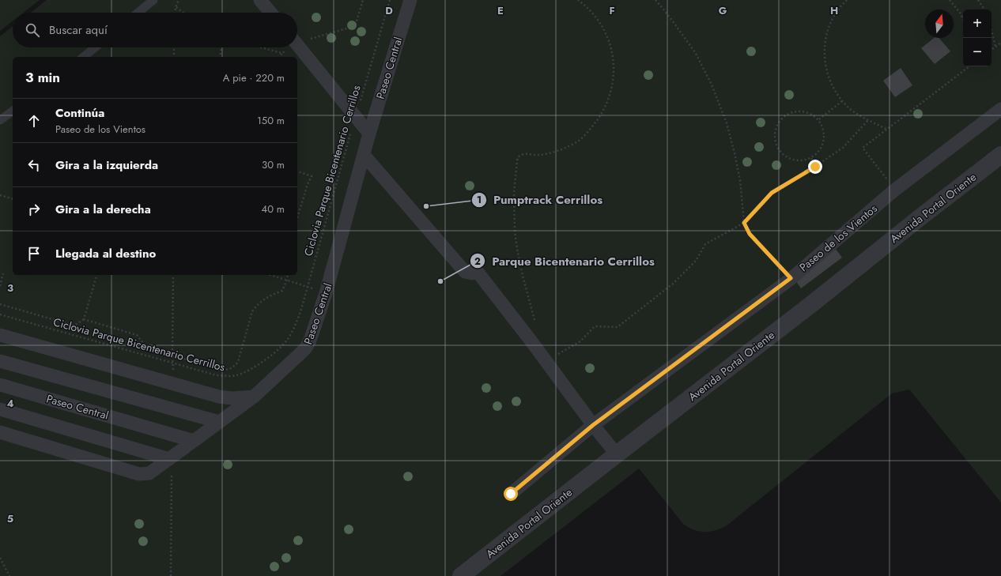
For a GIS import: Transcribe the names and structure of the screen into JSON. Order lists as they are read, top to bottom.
{
  "streets": {
    "street": ["Paseo Central", "Avenida Portal Oriente", "Paseo de los Vientos"],
    "path": ["Ciclovia Parque Bicentenario Cerrillos"]
  },
  "places": ["Pumptrack Cerrillos", "Parque Bicentenario Cerrillos"],
  "north": "top",
  "page": {
    "map_buttons": ["+", "−"],
    "search": "Buscar aquí",
    "heading": ["3 min", "A pie · 220 m"],
    "list": [
      ["Continúa", "Paseo de los Vientos", "150 m"],
      ["Gira a la izquierda", "30 m"],
      ["Gira a la derecha", "40 m"],
      "Llegada al destino"
    ]
  },
  "grid": {
    "columns": [
      "D",
      "E",
      "F",
      "G",
      "H"
    ],
    "rows": ["3", "4", "5"]
  }
}
